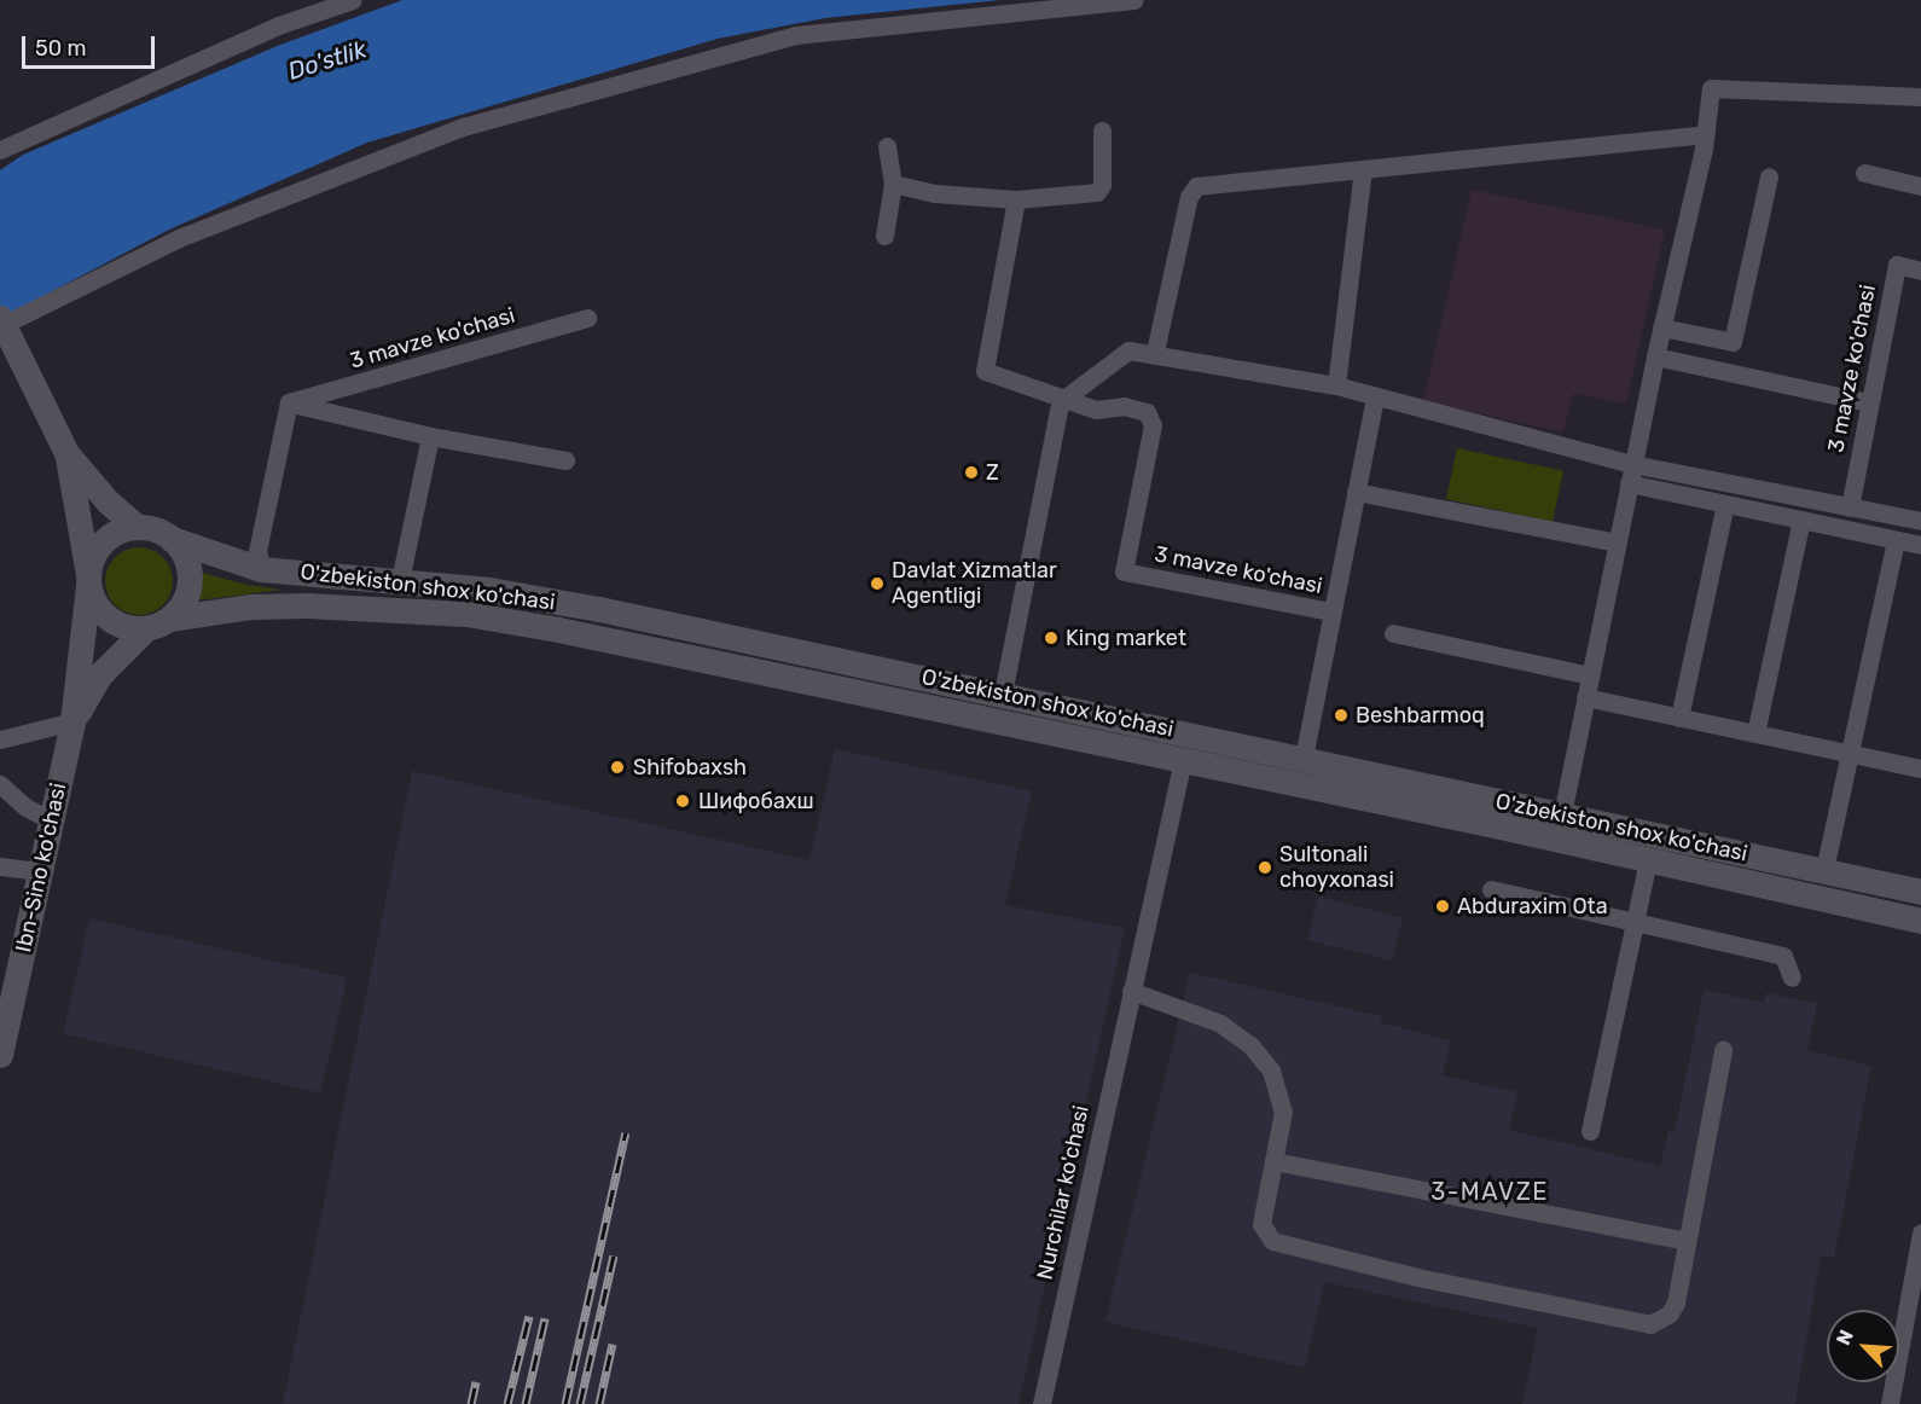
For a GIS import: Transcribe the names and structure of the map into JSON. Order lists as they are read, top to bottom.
{
  "streets": {
    "main road": ["O'zbekiston shox ko'chasi", "Ibn-Sino ko'chasi"],
    "street": ["3 mavze ko'chasi", "Nurchilar ko'chasi"]
  },
  "crossings": [
    ["3 mavze ko'chasi", "O'zbekiston shox ko'chasi"],
    ["O'zbekiston shox ko'chasi", "Nurchilar ko'chasi"]
  ],
  "districts": ["3-MAVZE"],
  "water": ["Do'stlik"],
  "places": [
    "Z",
    "Davlat Xizmatlar Agentligi",
    "King market",
    "Beshbarmoq",
    "Shifobaxsh",
    "Шифобахш",
    "Sultonali choyxonasi",
    "Abduraxim Ota"
  ],
  "scale_bar": "50 m",
  "north": "top left"
}
